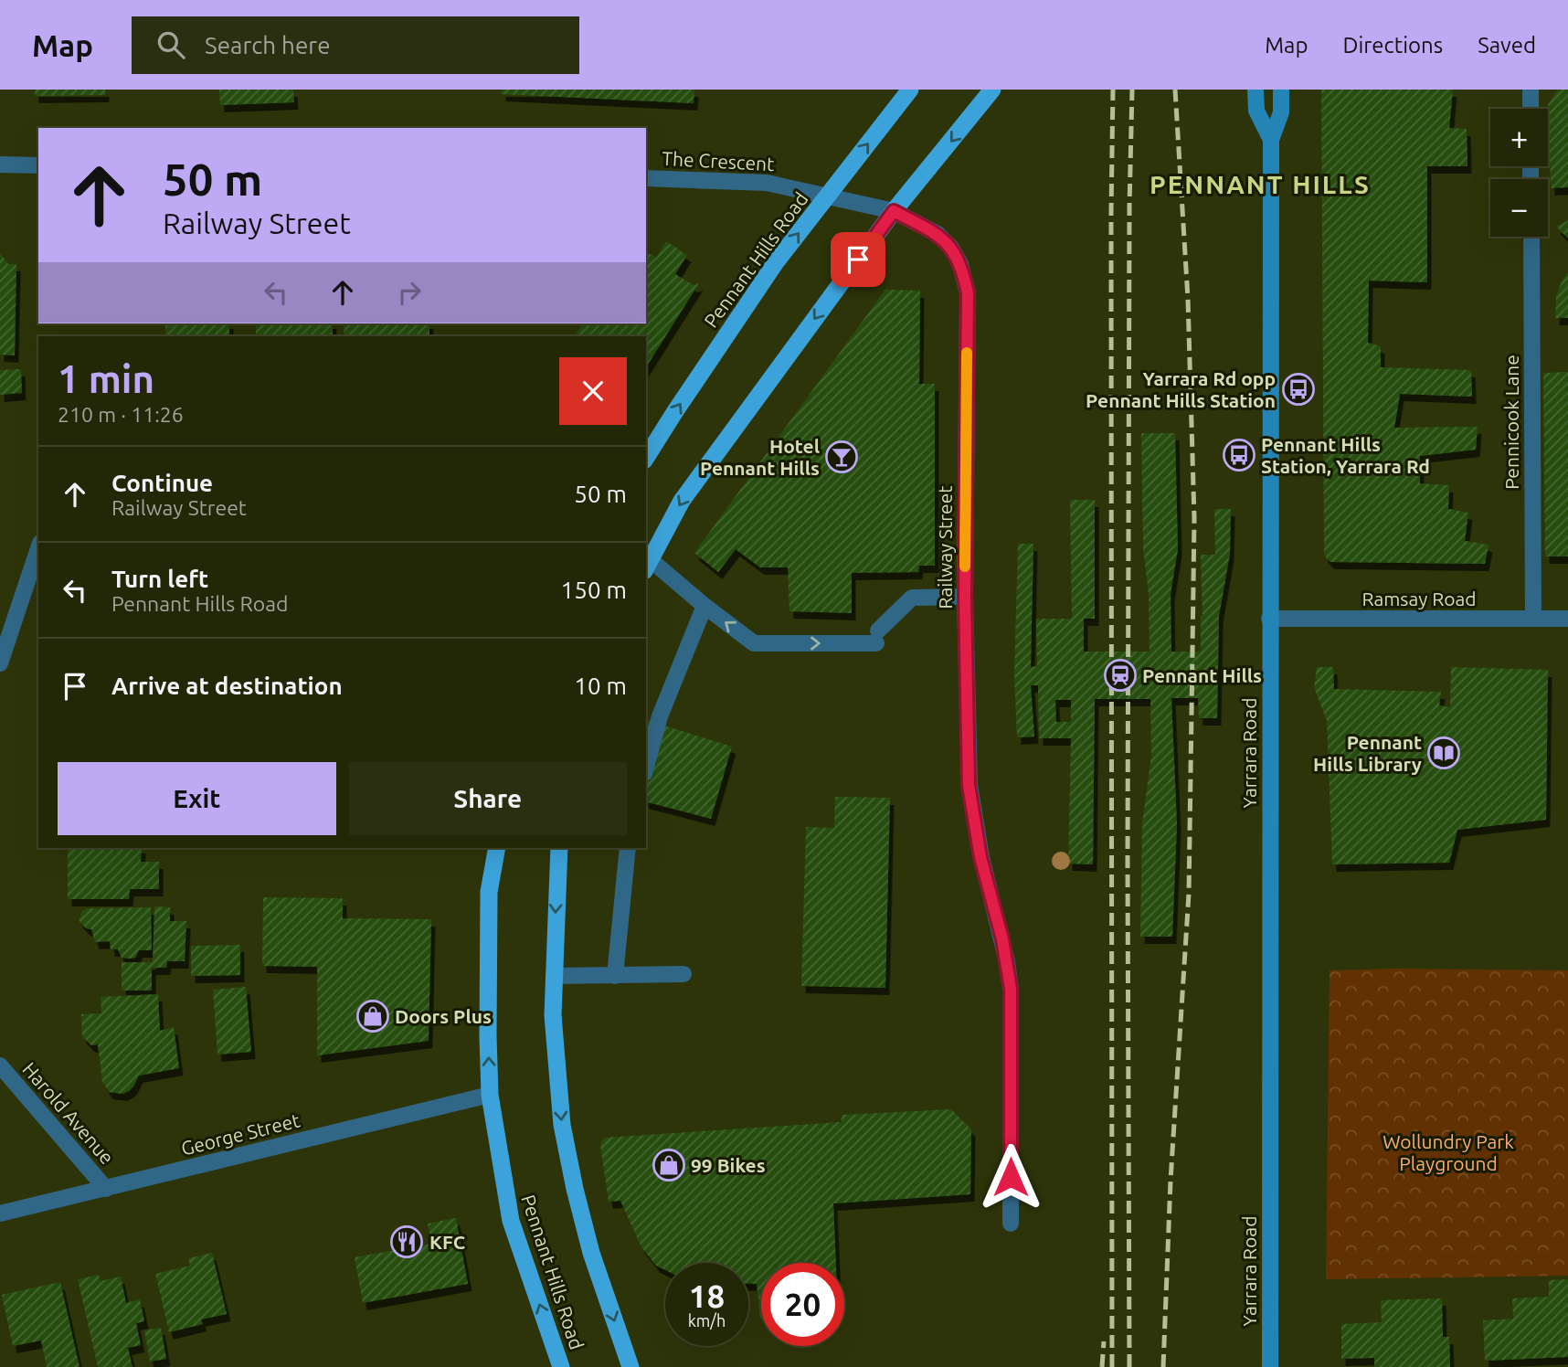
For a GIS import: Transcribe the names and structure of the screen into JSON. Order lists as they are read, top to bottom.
{
  "streets": {
    "highway": ["Pennant Hills Road"],
    "main road": ["Yarrara Road"],
    "street": [
      "The Crescent",
      "Pennicook Lane",
      "Railway Street",
      "Ramsay Road",
      "Harold Avenue",
      "George Street"
    ]
  },
  "crossings": [
    ["The Crescent", "Pennant Hills Road"],
    ["The Crescent", "Railway Street"],
    ["Pennant Hills Road", "George Street"],
    ["Pennicook Lane", "Ramsay Road"],
    ["Ramsay Road", "Yarrara Road"],
    ["Harold Avenue", "George Street"]
  ],
  "districts": ["PENNANT HILLS"],
  "parks": ["Wollundry Park Playground"],
  "places": {
    "bus stop": ["Yarrara Rd opp Pennant Hills Station", "Pennant Hills Station, Yarrara Rd"],
    "bar": ["Hotel Pennant Hills"],
    "station": ["Pennant Hills"],
    "library": ["Pennant Hills Library"],
    "shop": ["Doors Plus", "99 Bikes"],
    "restaurant": ["KFC"]
  },
  "page": {
    "header": "Map",
    "search": "Search here",
    "nav": ["Map", "Directions", "Saved"],
    "map_buttons": ["+", "−"],
    "turn": ["50 m", "Railway Street"],
    "heading": ["1 min", "210 m · 11:26"],
    "list": [
      {
        "name": "Continue",
        "note": "Railway Street",
        "value": "50 m"
      },
      {
        "name": "Turn left",
        "note": "Pennant Hills Road",
        "value": "150 m"
      },
      {
        "name": "Arrive at destination",
        "value": "10 m"
      }
    ],
    "buttons": ["Exit", "Share"],
    "speed": "18 km/h",
    "limit": "20"
  }
}
